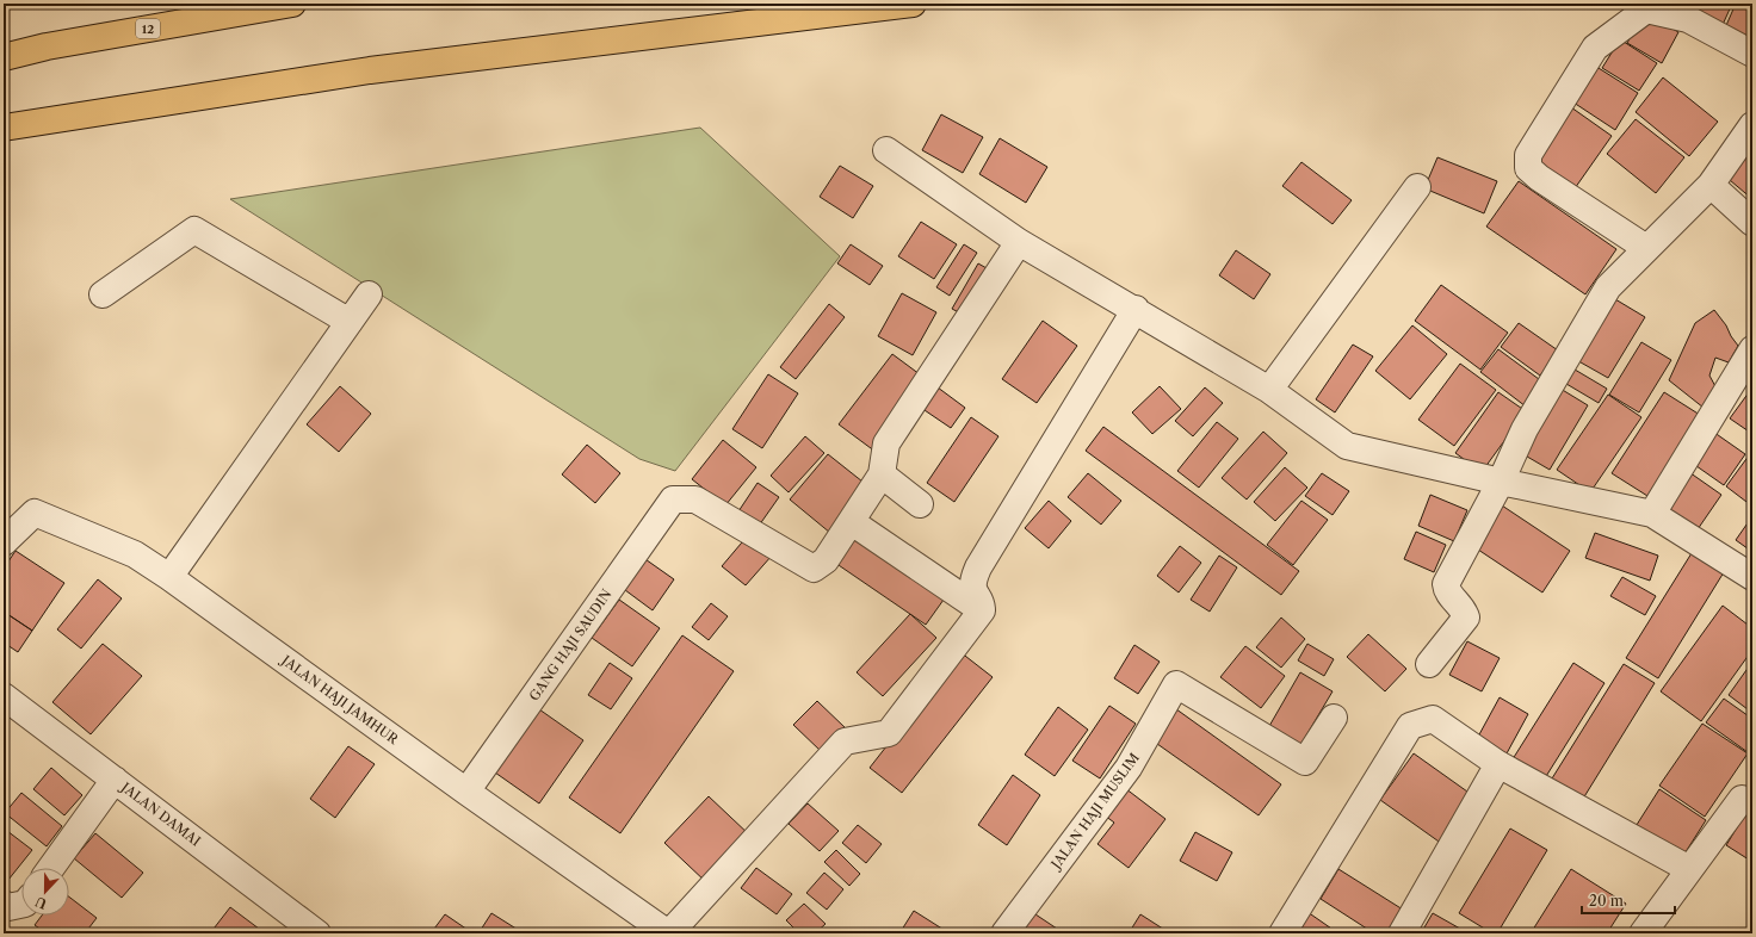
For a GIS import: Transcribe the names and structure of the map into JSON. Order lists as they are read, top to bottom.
{
  "streets": {
    "highway": ["12"],
    "street": [
      "GANG HAJI SAUDIN",
      "JALAN HAJI JAMHUR",
      "JALAN HAJI MUSLIM",
      "JALAN DAMAI"
    ]
  },
  "crossings": [
    ["GANG HAJI SAUDIN", "JALAN HAJI JAMHUR"]
  ],
  "scale_bar": "20 m",
  "north": "bottom"
}
